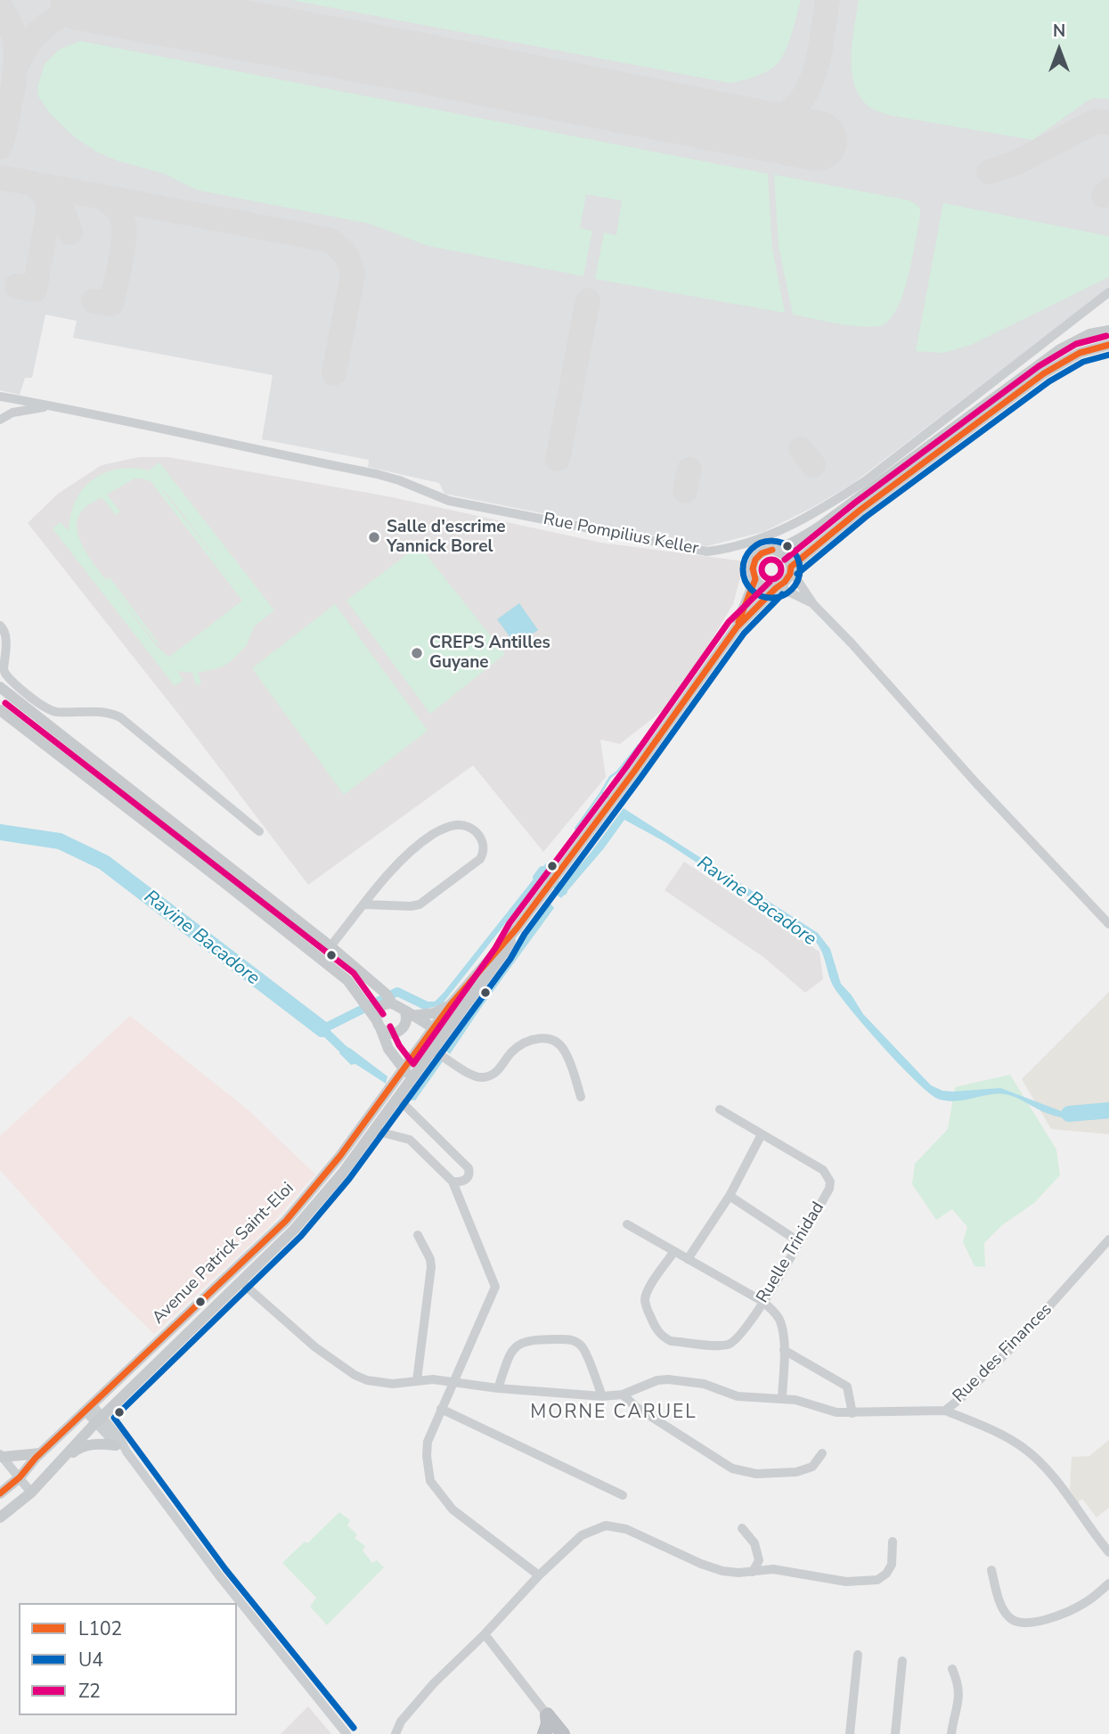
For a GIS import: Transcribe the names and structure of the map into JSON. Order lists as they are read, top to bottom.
{
  "streets": {
    "main road": ["Avenue Patrick Saint-Eloi"],
    "street": ["Rue Pompilius Keller", "Ruelle Trinidad", "Rue des Finances"]
  },
  "crossings": [
    ["Avenue Patrick Saint-Eloi", "Rue des Finances"]
  ],
  "districts": ["MORNE CARUEL"],
  "water": ["Ravine Bacadore"],
  "places": ["Salle d'escrime Yannick Borel", "CREPS Antilles Guyane"],
  "lines": ["transit line Z2", "transit line L102", "transit line U4"],
  "legend": ["L102", "U4", "Z2"],
  "north": "top"
}
